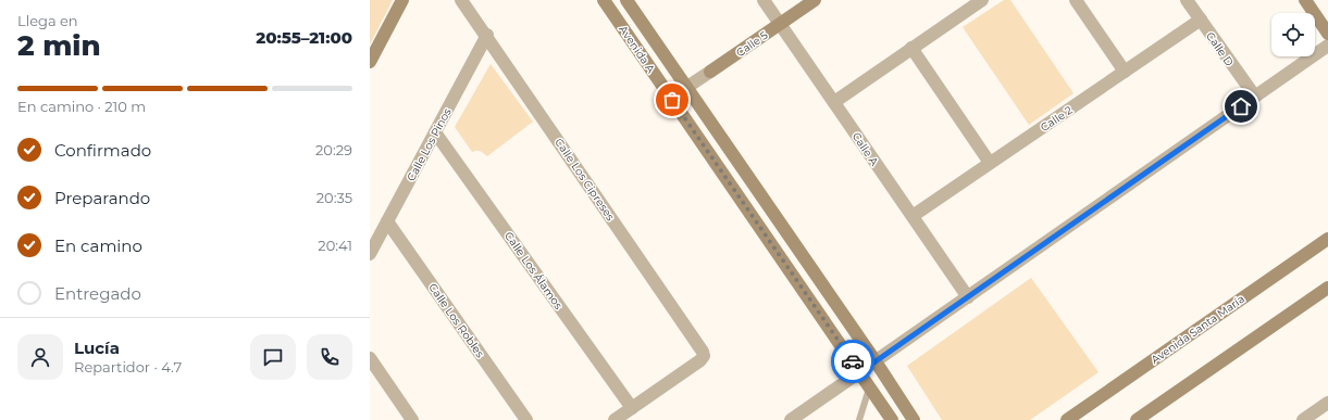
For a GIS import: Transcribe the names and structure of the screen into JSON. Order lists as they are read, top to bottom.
{
  "streets": {
    "street": [
      "Calle 5",
      "Avenida A",
      "Calle D",
      "Calle 2",
      "Calle Los Pinos",
      "Calle A",
      "Calle Los Cipreses",
      "Calle Los Álamos",
      "Calle Los Robles",
      "Avenida Santa María"
    ]
  },
  "crossings": [
    ["Calle 5", "Avenida A"],
    ["Calle 5", "Calle A"],
    ["Calle D", "Calle 2"],
    ["Calle 2", "Calle A"],
    ["Calle Los Pinos", "Calle Los Cipreses"],
    ["Calle Los Pinos", "Calle Los Álamos"],
    ["Calle Los Pinos", "Calle Los Robles"],
    ["Calle Los Cipreses", "Calle Los Álamos"]
  ],
  "page": {
    "heading": ["2 min", "Llega en", "20:55–21:00"],
    "panel": ["Lucía", "Repartidor · 4.7"],
    "bar": "En camino · 210 m",
    "list": [
      ["Confirmado", "20:29"],
      ["Preparando", "20:35"],
      ["En camino", "20:41"],
      "Entregado"
    ]
  }
}
